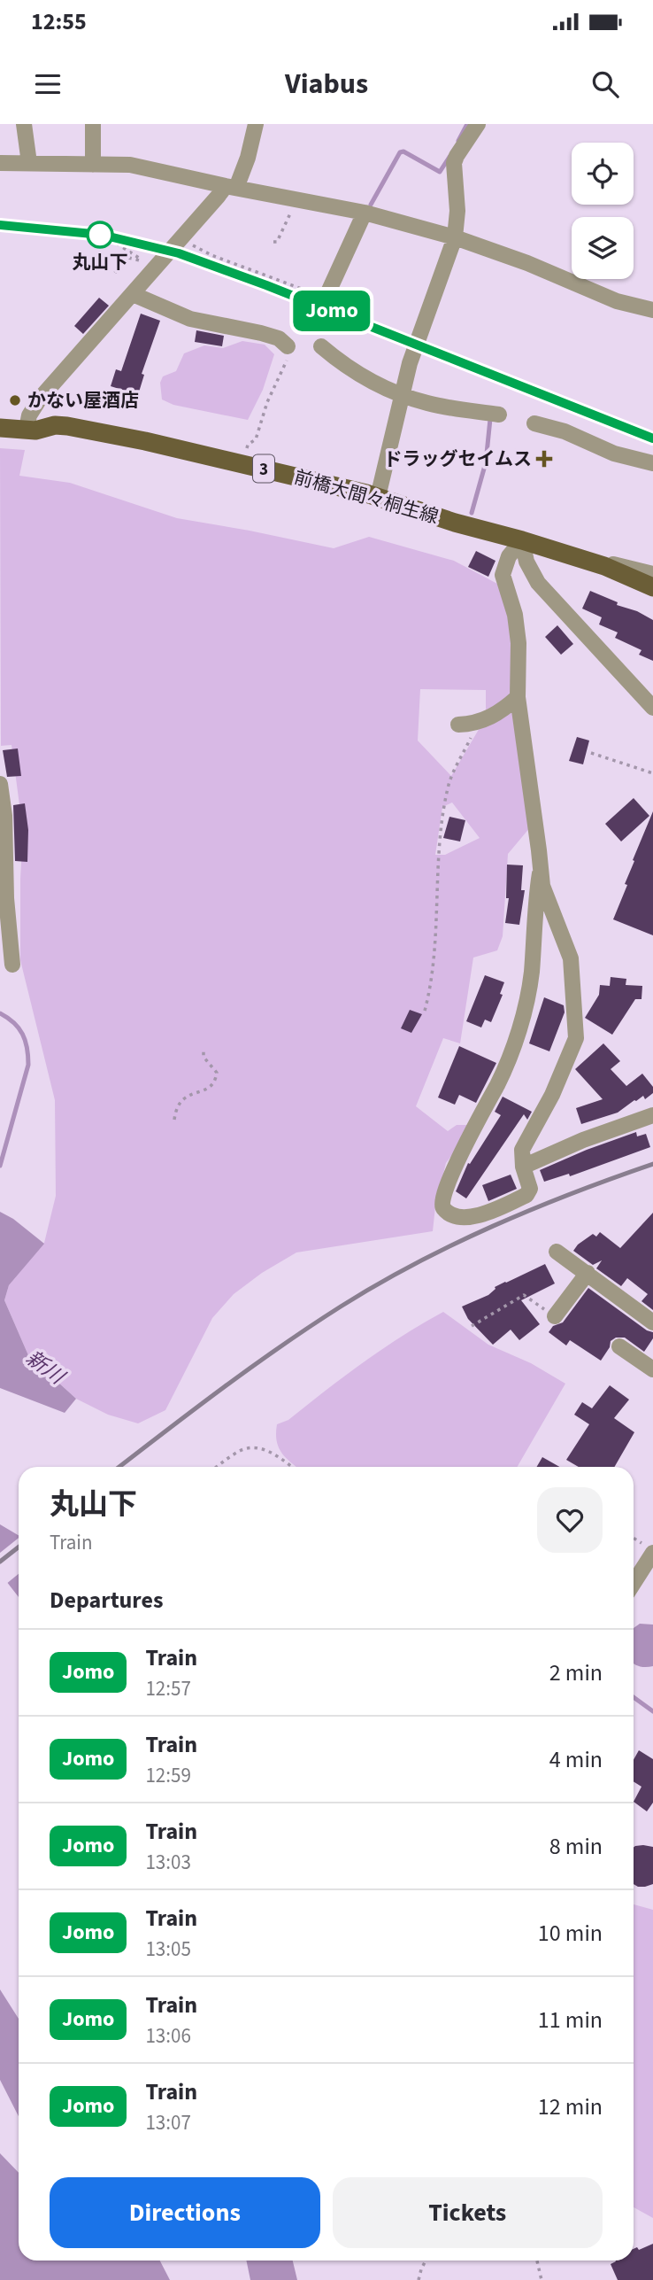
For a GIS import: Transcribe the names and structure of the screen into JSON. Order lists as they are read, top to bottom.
{
  "streets": {
    "main road": ["3", "前橋大間々桐生線"]
  },
  "water": ["新川"],
  "places": {
    "other": ["丸山下", "かない屋酒店"],
    "health": ["ドラッグセイムス"]
  },
  "page": {
    "status": "12:55",
    "header": "Viabus",
    "on_map": "Jomo",
    "heading": [
      ["丸山下", "Train"],
      "Departures"
    ],
    "list": [
      {
        "mark": "Jomo",
        "name": "Train",
        "note": "12:57",
        "value": "2 min"
      },
      {
        "mark": "Jomo",
        "name": "Train",
        "note": "12:59",
        "value": "4 min"
      },
      {
        "mark": "Jomo",
        "name": "Train",
        "note": "13:03",
        "value": "8 min"
      },
      {
        "mark": "Jomo",
        "name": "Train",
        "note": "13:05",
        "value": "10 min"
      },
      {
        "mark": "Jomo",
        "name": "Train",
        "note": "13:06",
        "value": "11 min"
      },
      {
        "mark": "Jomo",
        "name": "Train",
        "note": "13:07",
        "value": "12 min"
      }
    ],
    "buttons": ["Directions", "Tickets"]
  }
}
